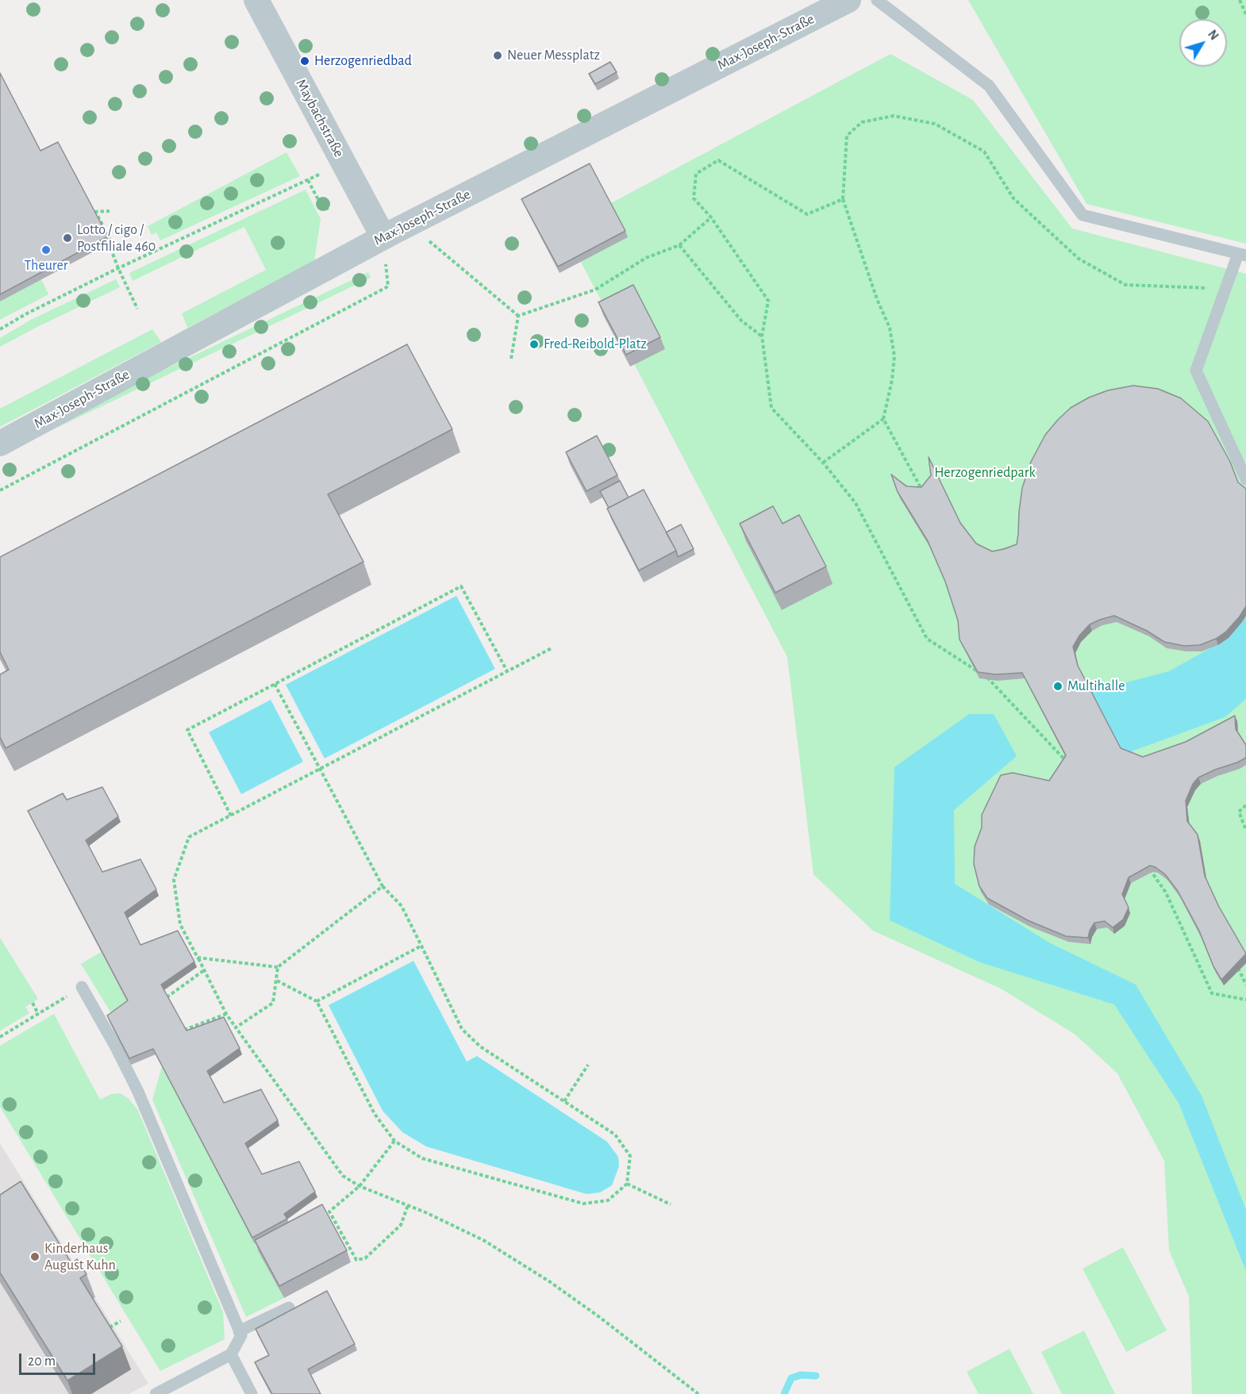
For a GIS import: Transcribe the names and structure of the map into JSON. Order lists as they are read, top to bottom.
{
  "streets": {
    "street": ["Max-Joseph-Straße", "Maybachstraße"]
  },
  "crossings": [
    ["Max-Joseph-Straße", "Maybachstraße"]
  ],
  "parks": ["Herzogenriedpark"],
  "places": [
    "Neuer Messplatz",
    "Herzogenriedbad",
    "Lotto / cigo / Postfiliale 460",
    "Theurer",
    "Fred-Reibold-Platz",
    "Multihalle",
    "Kinderhaus August Kuhn"
  ],
  "scale_bar": "20 m",
  "north": "top right"
}
